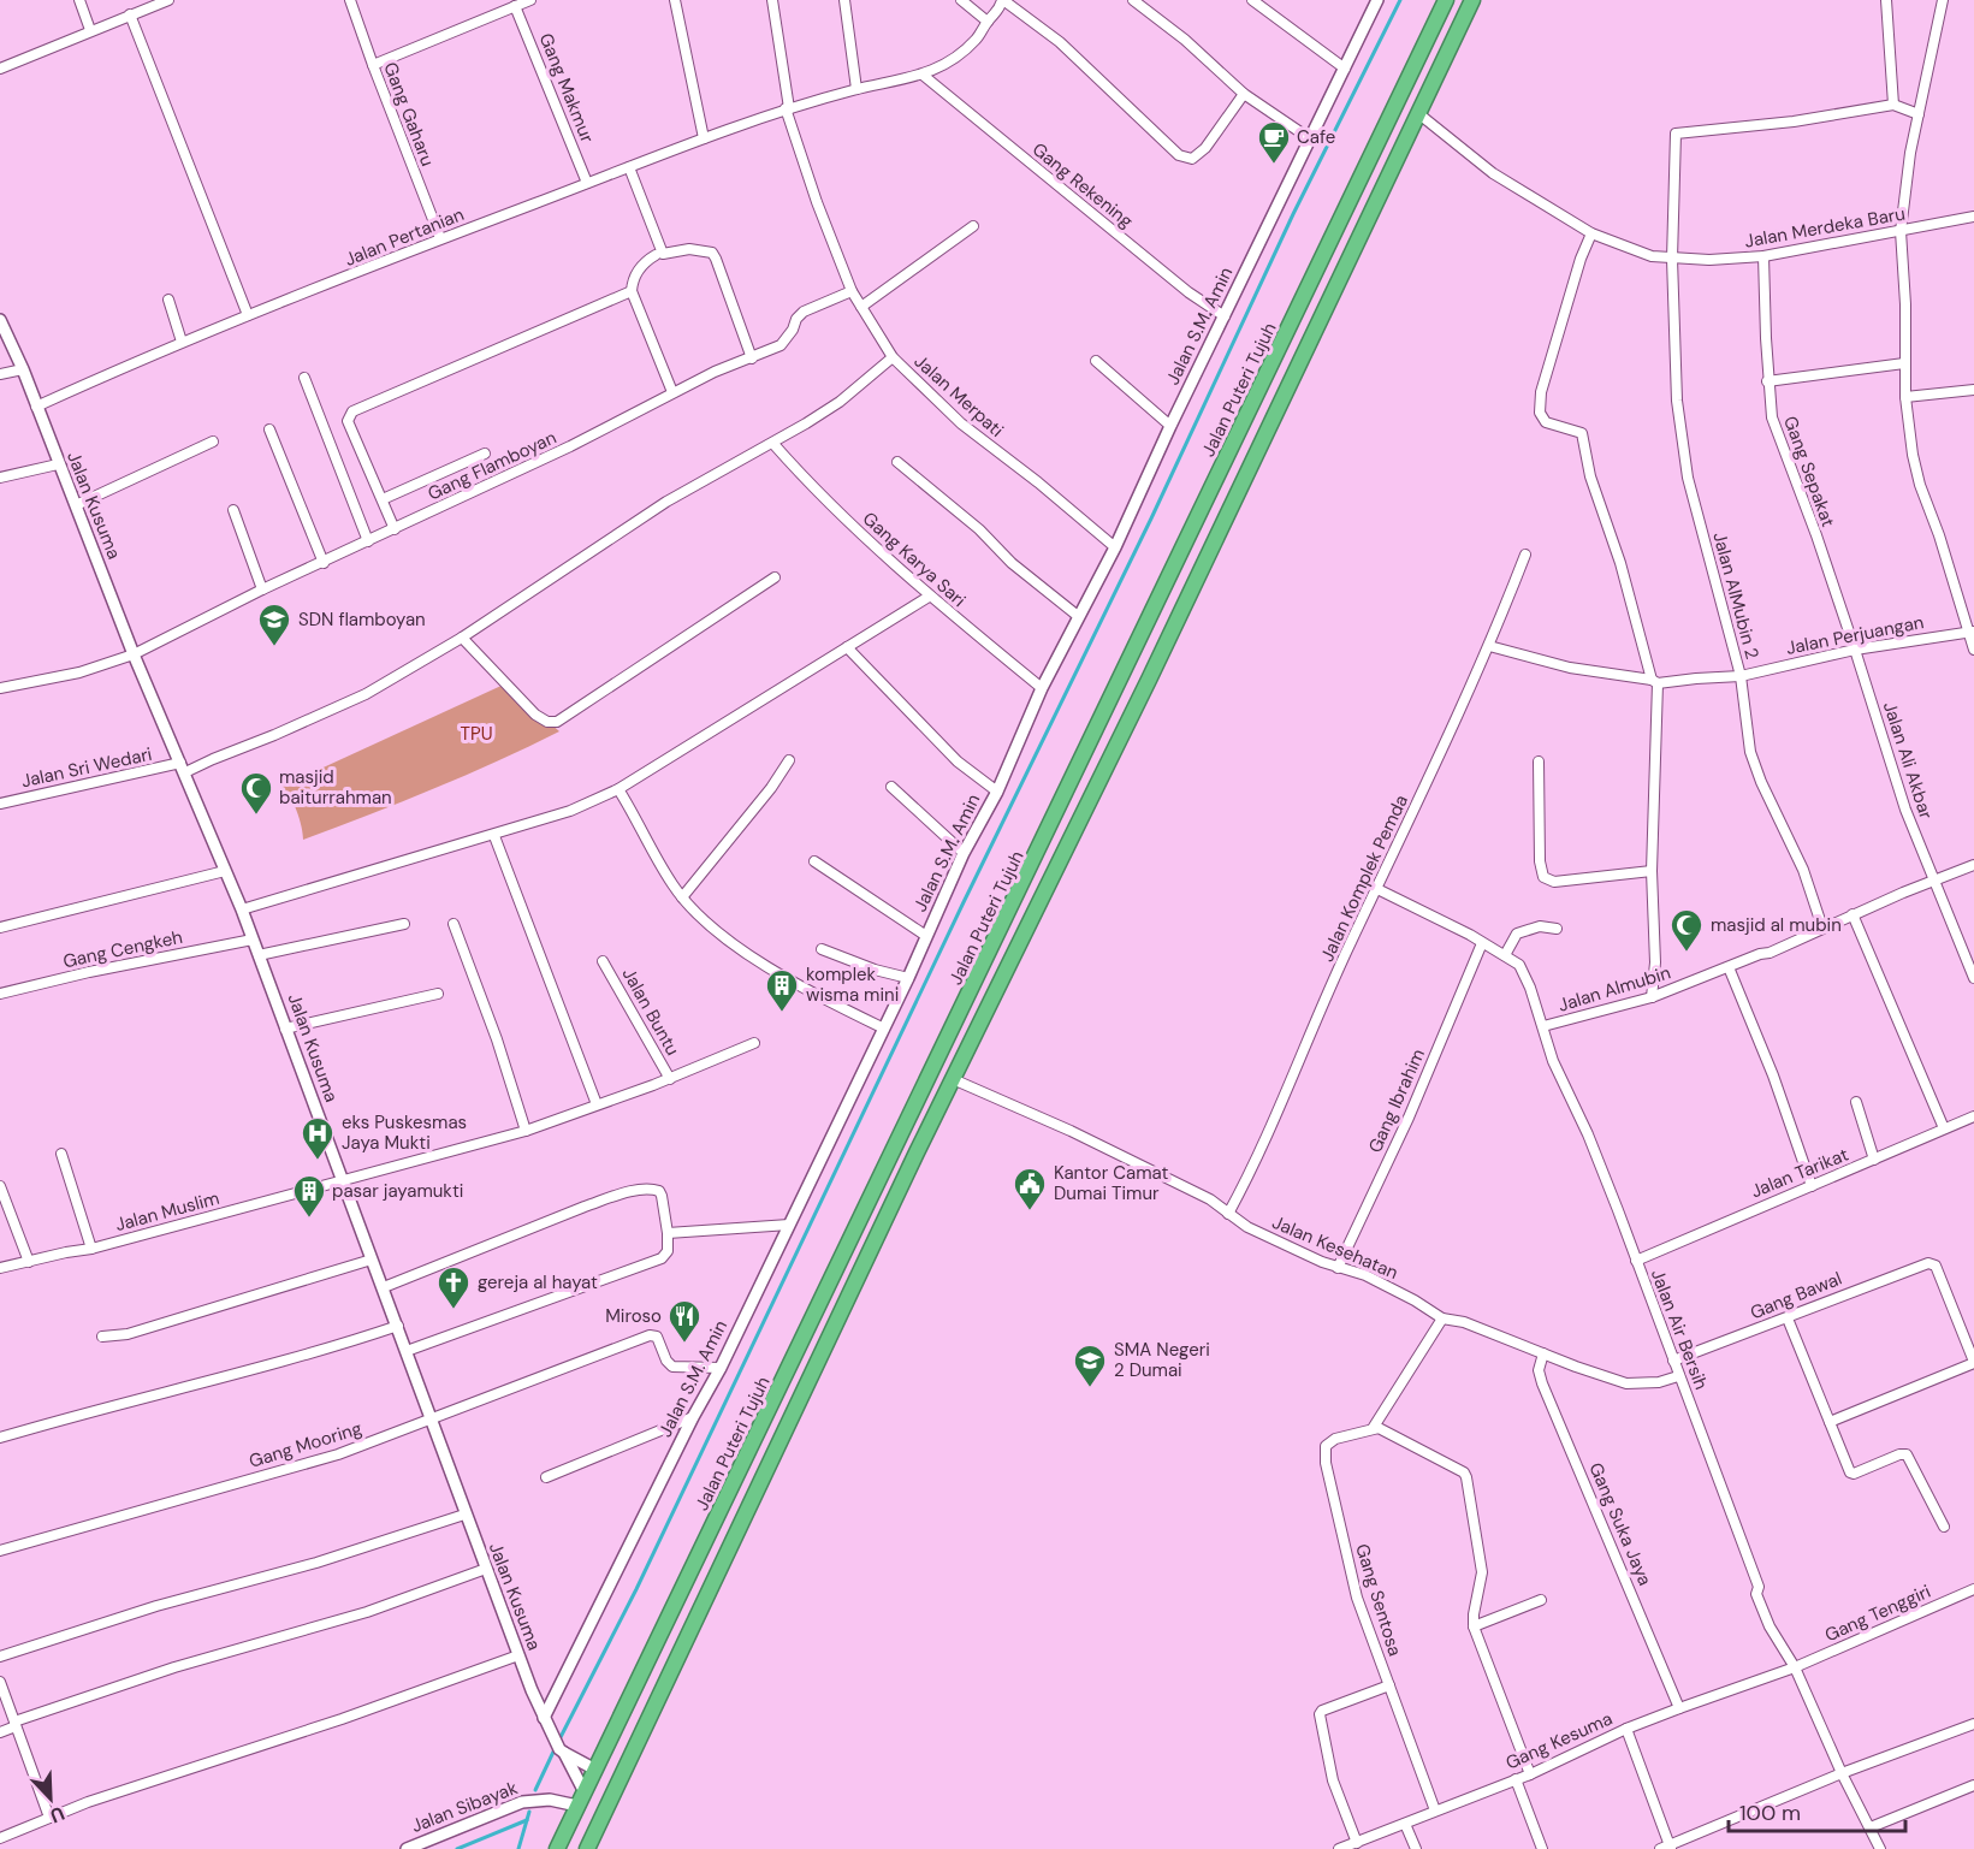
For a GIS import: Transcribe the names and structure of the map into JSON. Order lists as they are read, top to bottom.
{
  "streets": {
    "highway": ["Jalan Puteri Tujuh"],
    "street": [
      "Gang Makmur",
      "Gang Gaharu",
      "Gang Rekening",
      "Jalan Merdeka Baru",
      "Jalan Pertanian",
      "Jalan S.M. Amin",
      "Jalan Merpati",
      "Gang Flamboyan",
      "Gang Sepakat",
      "Jalan Kusuma",
      "Gang Karya Sari",
      "Jalan AlMubin 2",
      "Jalan Perjuangan",
      "Jalan Ali Akbar",
      "Jalan Sri Wedari",
      "Jalan Komplek Pemda",
      "Gang Cengkeh",
      "Jalan Almubin",
      "Jalan Buntu",
      "Gang Ibrahim",
      "Jalan Tarikat",
      "Jalan Muslim",
      "Jalan Kesehatan",
      "Gang Bawal",
      "Jalan Air Bersih",
      "Gang Mooring",
      "Gang Suka Jaya",
      "Gang Sentosa",
      "Gang Tenggiri",
      "Gang Kesuma",
      "Jalan Sibayak"
    ]
  },
  "crossings": [
    ["Gang Makmur", "Jalan Pertanian"],
    ["Gang Gaharu", "Jalan Pertanian"],
    ["Gang Rekening", "Jalan Pertanian"],
    ["Gang Rekening", "Jalan S.M. Amin"],
    ["Jalan Merdeka Baru", "Gang Sepakat"],
    ["Jalan Merdeka Baru", "Jalan AlMubin 2"],
    ["Jalan Pertanian", "Jalan Merpati"],
    ["Jalan Pertanian", "Jalan Kusuma"],
    ["Jalan S.M. Amin", "Jalan Merpati"],
    ["Jalan S.M. Amin", "Jalan Kusuma"],
    ["Jalan S.M. Amin", "Gang Karya Sari"],
    ["Jalan S.M. Amin", "Gang Mooring"],
    ["Jalan Puteri Tujuh", "Jalan Kusuma"],
    ["Jalan Puteri Tujuh", "Jalan Sibayak"],
    ["Jalan Merpati", "Gang Flamboyan"],
    ["Jalan Merpati", "Jalan Sri Wedari"],
    ["Gang Flamboyan", "Jalan Kusuma"],
    ["Gang Sepakat", "Jalan Perjuangan"],
    ["Gang Sepakat", "Jalan Ali Akbar"],
    ["Jalan Kusuma", "Jalan Sri Wedari"],
    ["Jalan Kusuma", "Gang Cengkeh"],
    ["Jalan Kusuma", "Jalan Muslim"],
    ["Jalan Kusuma", "Gang Mooring"],
    ["Gang Karya Sari", "Jalan Sri Wedari"],
    ["Jalan AlMubin 2", "Jalan Perjuangan"],
    ["Jalan AlMubin 2", "Jalan Almubin"],
    ["Jalan Perjuangan", "Jalan Ali Akbar"],
    ["Jalan Perjuangan", "Jalan Komplek Pemda"],
    ["Jalan Ali Akbar", "Jalan Almubin"],
    ["Jalan Komplek Pemda", "Jalan Kesehatan"],
    ["Jalan Komplek Pemda", "Jalan Air Bersih"],
    ["Jalan Almubin", "Jalan Air Bersih"],
    ["Jalan Buntu", "Jalan Muslim"],
    ["Gang Ibrahim", "Jalan Kesehatan"],
    ["Gang Ibrahim", "Jalan Air Bersih"],
    ["Jalan Tarikat", "Jalan Air Bersih"],
    ["Jalan Kesehatan", "Jalan Air Bersih"],
    ["Jalan Kesehatan", "Gang Suka Jaya"],
    ["Gang Bawal", "Jalan Air Bersih"],
    ["Jalan Air Bersih", "Gang Tenggiri"],
    ["Jalan Air Bersih", "Gang Kesuma"],
    ["Gang Suka Jaya", "Gang Kesuma"],
    ["Gang Sentosa", "Gang Kesuma"],
    ["Gang Tenggiri", "Gang Kesuma"]
  ],
  "parks": ["TPU"],
  "places": {
    "cafe": ["Cafe"],
    "school or university": ["SDN flamboyan", "SMA Negeri 2 Dumai"],
    "mosque": ["masjid baiturrahman", "masjid al mubin"],
    "building": ["komplek wisma mini", "pasar jayamukti"],
    "hospital": ["eks Puskesmas Jaya Mukti"],
    "public building": ["Kantor Camat Dumai Timur"],
    "church": ["gereja al hayat"],
    "restaurant": ["Miroso"]
  },
  "scale_bar": "100 m",
  "north": "bottom right"
}
